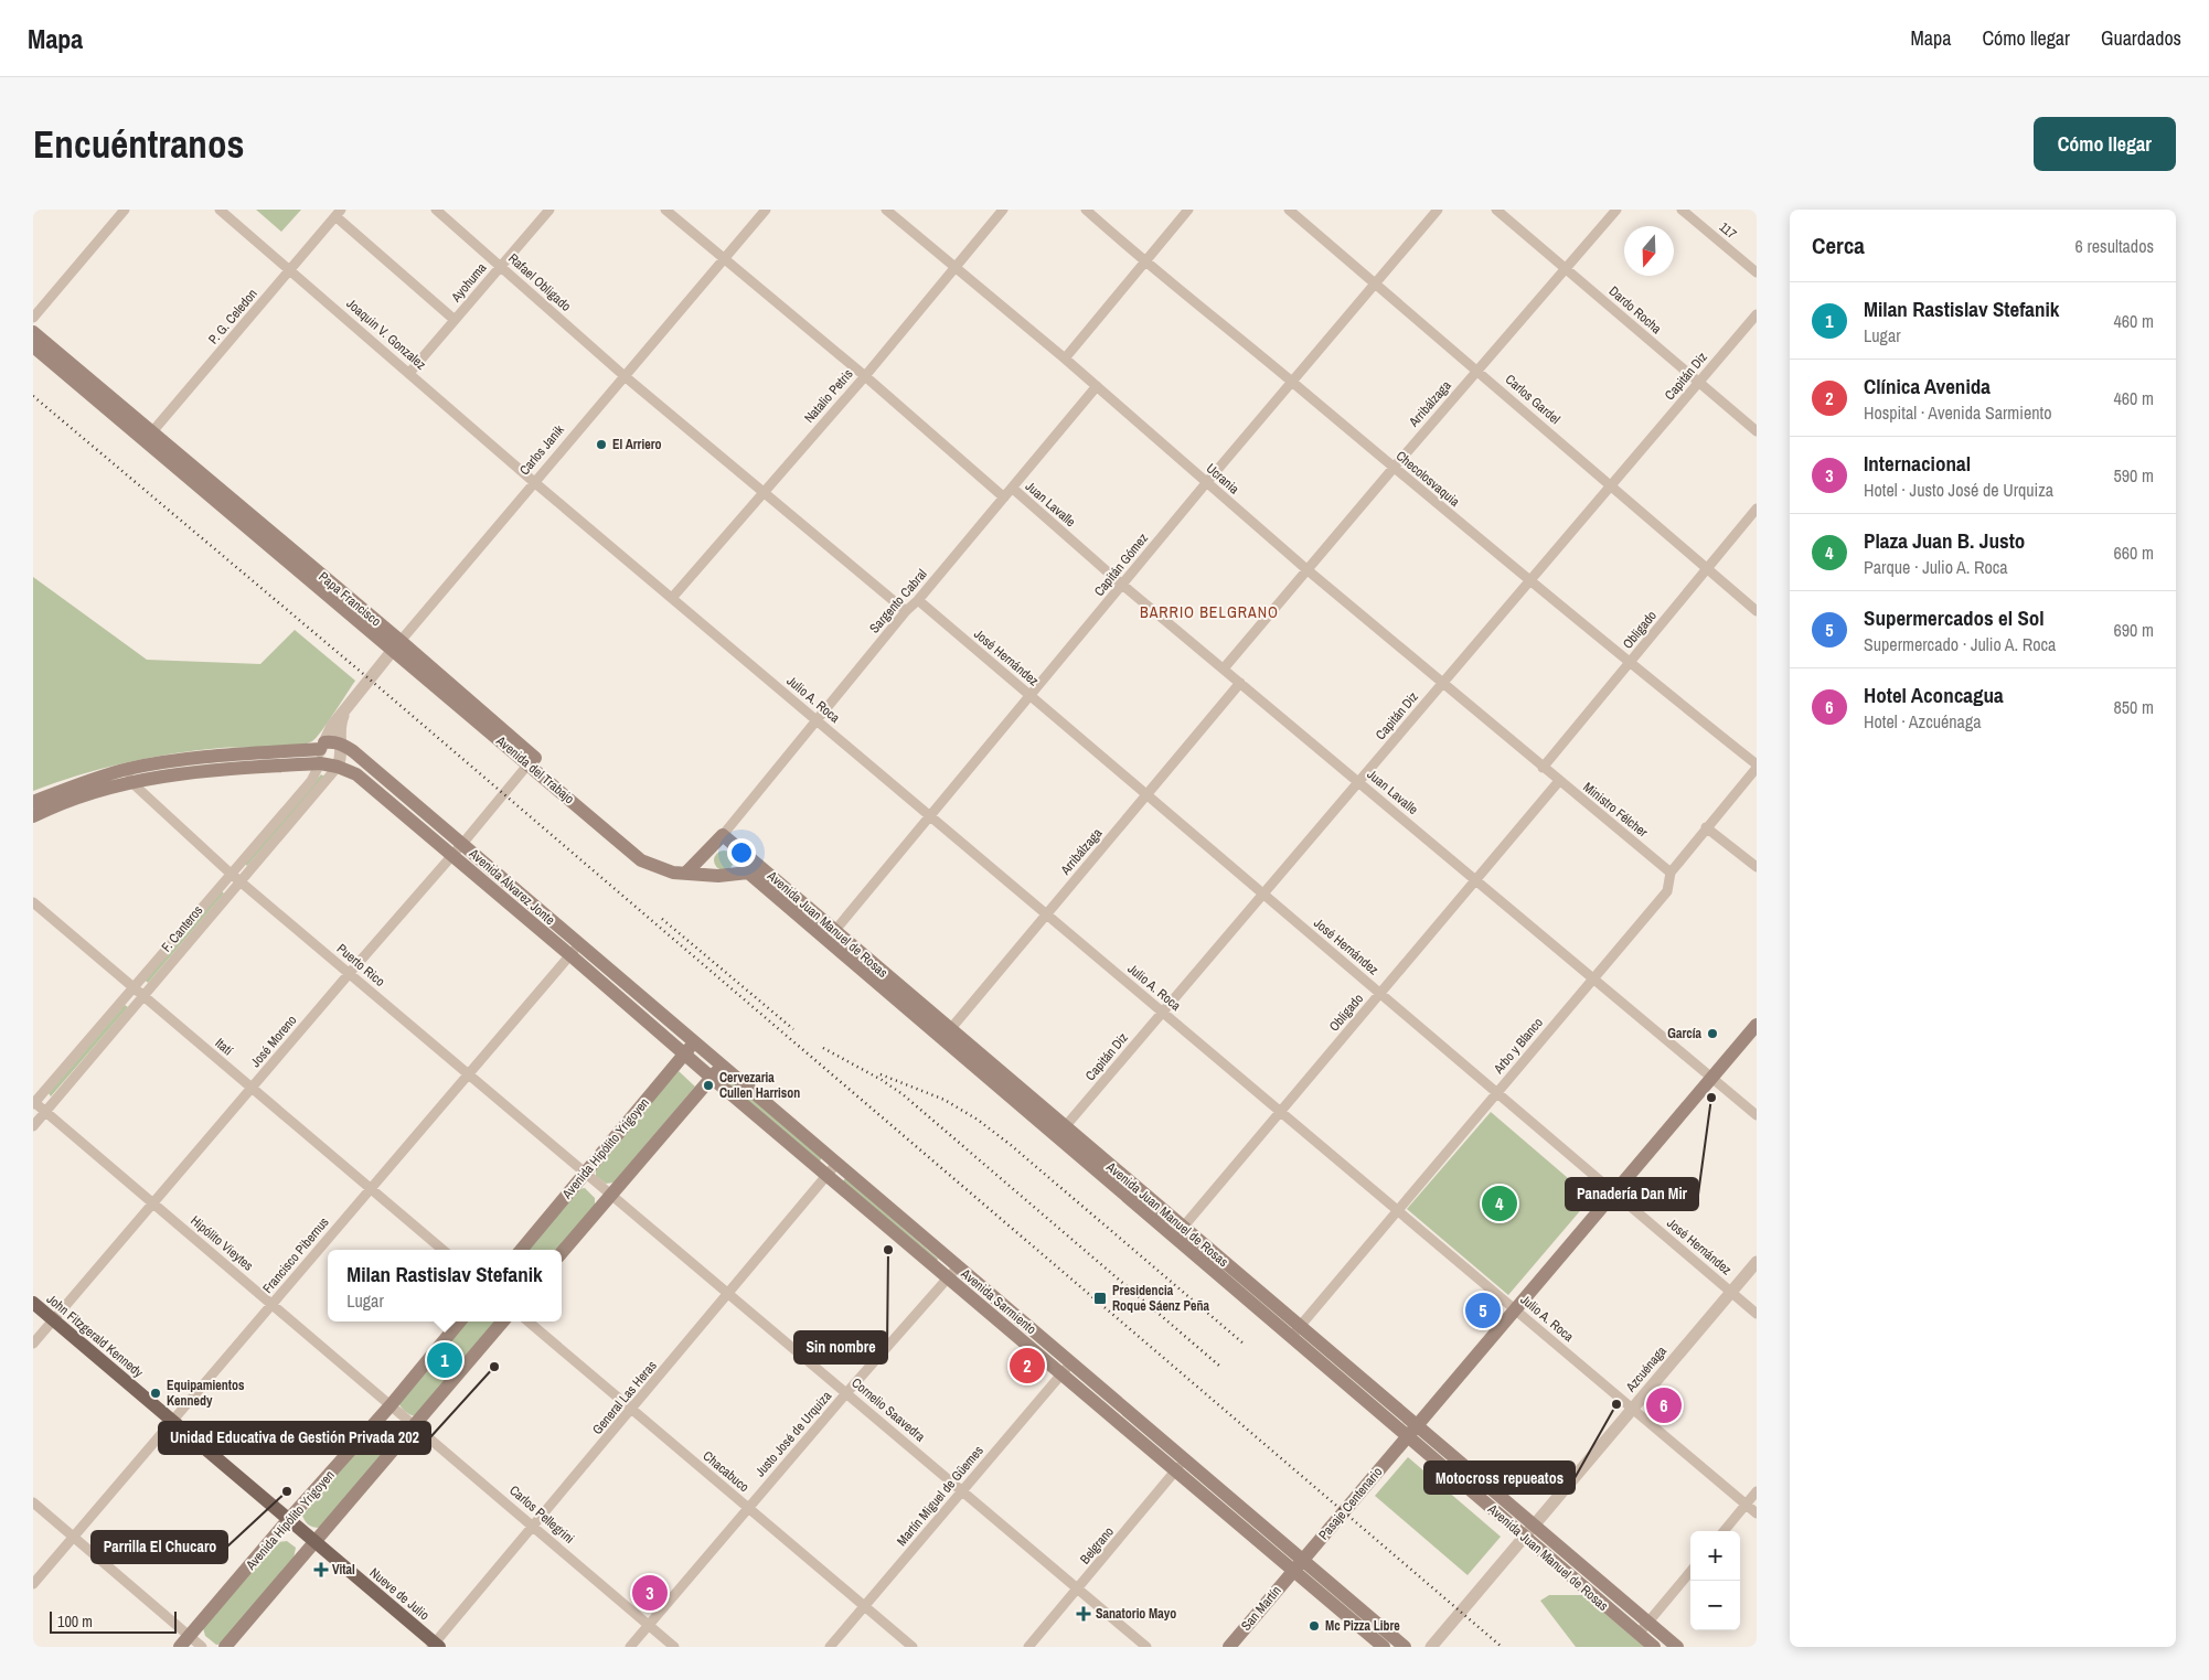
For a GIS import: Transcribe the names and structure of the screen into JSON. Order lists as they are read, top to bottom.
{
  "streets": {
    "main road": [
      "Papa Francisco",
      "Avenida del Trabajo",
      "Avenida Álvarez Jonte",
      "Avenida Juan Manuel de Rosas",
      "Avenida Hipólito Yrigoyen",
      "Avenida Sarmiento",
      "John Fitzgerald Kennedy",
      "Pasaje Centenario",
      "Nueve de Julio",
      "San Martín"
    ],
    "street": [
      "117",
      "Ayohuma",
      "Rafael Obligado",
      "Dardo Rocha",
      "P. G. Celedon",
      "Joaquin V. Gonzalez",
      "Capitán Diz",
      "Natalio Petris",
      "Carlos Gardel",
      "Arribálzaga",
      "Carlos Janik",
      "Ucrania",
      "Checolosvaquia",
      "Juan Lavalle",
      "Capitán Gómez",
      "Sargento Cabral",
      "Obligado",
      "José Hernández",
      "Julio A. Roca",
      "Ministro Félcher",
      "F. Canteros",
      "Puerto Rico",
      "José Moreno",
      "Arbo y Blanco",
      "Itatí",
      "Hipólito Vieytes",
      "Francisco Pibernus",
      "Azcuénaga",
      "General Las Heras",
      "Cornelio Saavedra",
      "Justo José de Urquiza",
      "Chacabuco",
      "Martín Miguel de Güemes",
      "Carlos Pellegrini",
      "Belgrano"
    ]
  },
  "crossings": [
    ["Ayohuma", "Rafael Obligado"],
    ["Ayohuma", "Joaquin V. Gonzalez"],
    ["Rafael Obligado", "Carlos Janik"],
    ["Dardo Rocha", "Capitán Diz"],
    ["Dardo Rocha", "Arribálzaga"],
    ["P. G. Celedon", "Joaquin V. Gonzalez"],
    ["P. G. Celedon", "Papa Francisco"],
    ["Joaquin V. Gonzalez", "Carlos Janik"],
    ["Joaquin V. Gonzalez", "Julio A. Roca"],
    ["Capitán Diz", "Carlos Gardel"],
    ["Capitán Diz", "Ucrania"],
    ["Capitán Diz", "Checolosvaquia"],
    ["Capitán Diz", "Juan Lavalle"],
    ["Capitán Diz", "José Hernández"],
    ["Capitán Diz", "Julio A. Roca"],
    ["Capitán Diz", "Avenida Juan Manuel de Rosas"],
    ["Natalio Petris", "Ucrania"],
    ["Natalio Petris", "Juan Lavalle"],
    ["Natalio Petris", "Julio A. Roca"],
    ["Carlos Gardel", "Arribálzaga"],
    ["Carlos Gardel", "Capitán Gómez"],
    ["Carlos Gardel", "Obligado"],
    ["Arribálzaga", "Ucrania"],
    ["Arribálzaga", "Checolosvaquia"],
    ["Arribálzaga", "Juan Lavalle"],
    ["Arribálzaga", "José Hernández"],
    ["Arribálzaga", "Julio A. Roca"],
    ["Arribálzaga", "Avenida Juan Manuel de Rosas"],
    ["Carlos Janik", "Juan Lavalle"],
    ["Carlos Janik", "Papa Francisco"],
    ["Carlos Janik", "Julio A. Roca"],
    ["Carlos Janik", "Avenida del Trabajo"],
    ["Carlos Janik", "Avenida Álvarez Jonte"],
    ["Carlos Janik", "F. Canteros"],
    ["Ucrania", "Capitán Gómez"],
    ["Ucrania", "Sargento Cabral"],
    ["Ucrania", "Obligado"],
    ["Ucrania", "Ministro Félcher"],
    ["Checolosvaquia", "Capitán Gómez"],
    ["Checolosvaquia", "Obligado"],
    ["Checolosvaquia", "Arbo y Blanco"],
    ["Juan Lavalle", "Capitán Gómez"],
    ["Juan Lavalle", "Sargento Cabral"],
    ["Juan Lavalle", "Obligado"],
    ["Juan Lavalle", "Arbo y Blanco"],
    ["Juan Lavalle", "Pasaje Centenario"],
    ["Capitán Gómez", "José Hernández"],
    ["Capitán Gómez", "Julio A. Roca"],
    ["Capitán Gómez", "Avenida Juan Manuel de Rosas"],
    ["Papa Francisco", "Avenida del Trabajo"],
    ["Sargento Cabral", "José Hernández"],
    ["Sargento Cabral", "Julio A. Roca"],
    ["Sargento Cabral", "Avenida Juan Manuel de Rosas"],
    ["Obligado", "José Hernández"],
    ["Obligado", "Julio A. Roca"],
    ["Obligado", "Ministro Félcher"],
    ["Obligado", "Avenida Juan Manuel de Rosas"],
    ["José Hernández", "Arbo y Blanco"],
    ["José Hernández", "Azcuénaga"],
    ["José Hernández", "Pasaje Centenario"],
    ["Julio A. Roca", "Arbo y Blanco"],
    ["Julio A. Roca", "Azcuénaga"],
    ["Julio A. Roca", "Pasaje Centenario"],
    ["Avenida del Trabajo", "José Moreno"],
    ["Ministro Félcher", "Arbo y Blanco"],
    ["Avenida Álvarez Jonte", "F. Canteros"],
    ["Avenida Álvarez Jonte", "Puerto Rico"],
    ["Avenida Álvarez Jonte", "José Moreno"],
    ["Avenida Álvarez Jonte", "Avenida Hipólito Yrigoyen"],
    ["Avenida Álvarez Jonte", "Francisco Pibernus"],
    ["Avenida Álvarez Jonte", "Avenida Sarmiento"],
    ["Avenida Juan Manuel de Rosas", "Arbo y Blanco"],
    ["Avenida Juan Manuel de Rosas", "Azcuénaga"],
    ["Avenida Juan Manuel de Rosas", "Pasaje Centenario"],
    ["F. Canteros", "Puerto Rico"],
    ["F. Canteros", "Itatí"],
    ["F. Canteros", "Hipólito Vieytes"],
    ["Puerto Rico", "José Moreno"],
    ["Puerto Rico", "Avenida Hipólito Yrigoyen"],
    ["Puerto Rico", "Francisco Pibernus"],
    ["Puerto Rico", "Cornelio Saavedra"],
    ["José Moreno", "Itatí"],
    ["José Moreno", "Hipólito Vieytes"],
    ["José Moreno", "John Fitzgerald Kennedy"],
    ["Itatí", "Francisco Pibernus"],
    ["Avenida Hipólito Yrigoyen", "Hipólito Vieytes"],
    ["Avenida Hipólito Yrigoyen", "Avenida Sarmiento"],
    ["Avenida Hipólito Yrigoyen", "John Fitzgerald Kennedy"],
    ["Avenida Hipólito Yrigoyen", "Cornelio Saavedra"],
    ["Avenida Hipólito Yrigoyen", "Carlos Pellegrini"],
    ["Hipólito Vieytes", "Francisco Pibernus"],
    ["Hipólito Vieytes", "Carlos Pellegrini"],
    ["Francisco Pibernus", "John Fitzgerald Kennedy"],
    ["Avenida Sarmiento", "General Las Heras"],
    ["Avenida Sarmiento", "Justo José de Urquiza"],
    ["Avenida Sarmiento", "Martín Miguel de Güemes"],
    ["Avenida Sarmiento", "Pasaje Centenario"],
    ["Avenida Sarmiento", "Belgrano"],
    ["Avenida Sarmiento", "San Martín"],
    ["John Fitzgerald Kennedy", "Nueve de Julio"],
    ["General Las Heras", "Cornelio Saavedra"],
    ["General Las Heras", "Chacabuco"],
    ["General Las Heras", "Carlos Pellegrini"],
    ["General Las Heras", "Nueve de Julio"],
    ["Cornelio Saavedra", "Justo José de Urquiza"],
    ["Cornelio Saavedra", "Martín Miguel de Güemes"],
    ["Cornelio Saavedra", "Belgrano"],
    ["Justo José de Urquiza", "Chacabuco"],
    ["Justo José de Urquiza", "Carlos Pellegrini"],
    ["Chacabuco", "Martín Miguel de Güemes"],
    ["Pasaje Centenario", "San Martín"]
  ],
  "districts": ["BARRIO BELGRANO"],
  "places": {
    "other": [
      "El Arriero",
      "García",
      "Cervezaria Cullen Harrison",
      "Panadería Dan Mir",
      "Sin nombre",
      "Unidad Educativa de Gestión Privada 202",
      "Equipamientos Kennedy",
      "Motocross repueatos",
      "Parrilla El Chucaro",
      "Mc Pizza Libre"
    ],
    "transit": ["Presidencia Roque Sáenz Peña"],
    "health": ["Vital", "Sanatorio Mayo"]
  },
  "scale_bar": "100 m",
  "north": "bottom",
  "page": {
    "header": "Mapa",
    "nav": ["Mapa", "Cómo llegar", "Guardados"],
    "buttons": "Cómo llegar",
    "title": "Encuéntranos",
    "heading": ["Cerca", "6 resultados"],
    "list": [
      {
        "mark": "1",
        "name": "Milan Rastislav Stefanik",
        "note": "Lugar",
        "value": "460 m"
      },
      {
        "mark": "2",
        "name": "Clínica Avenida",
        "note": "Hospital · Avenida Sarmiento",
        "value": "460 m"
      },
      {
        "mark": "3",
        "name": "Internacional",
        "note": "Hotel · Justo José de Urquiza",
        "value": "590 m"
      },
      {
        "mark": "4",
        "name": "Plaza Juan B. Justo",
        "note": "Parque · Julio A. Roca",
        "value": "660 m"
      },
      {
        "mark": "5",
        "name": "Supermercados el Sol",
        "note": "Supermercado · Julio A. Roca",
        "value": "690 m"
      },
      {
        "mark": "6",
        "name": "Hotel Aconcagua",
        "note": "Hotel · Azcuénaga",
        "value": "850 m"
      }
    ],
    "pins": [
      "4",
      "5",
      "1",
      "2",
      "6",
      "3"
    ],
    "popup": ["Milan Rastislav Stefanik", "Lugar"],
    "map_buttons": ["+", "−"],
    "scale": "100 m"
  }
}
